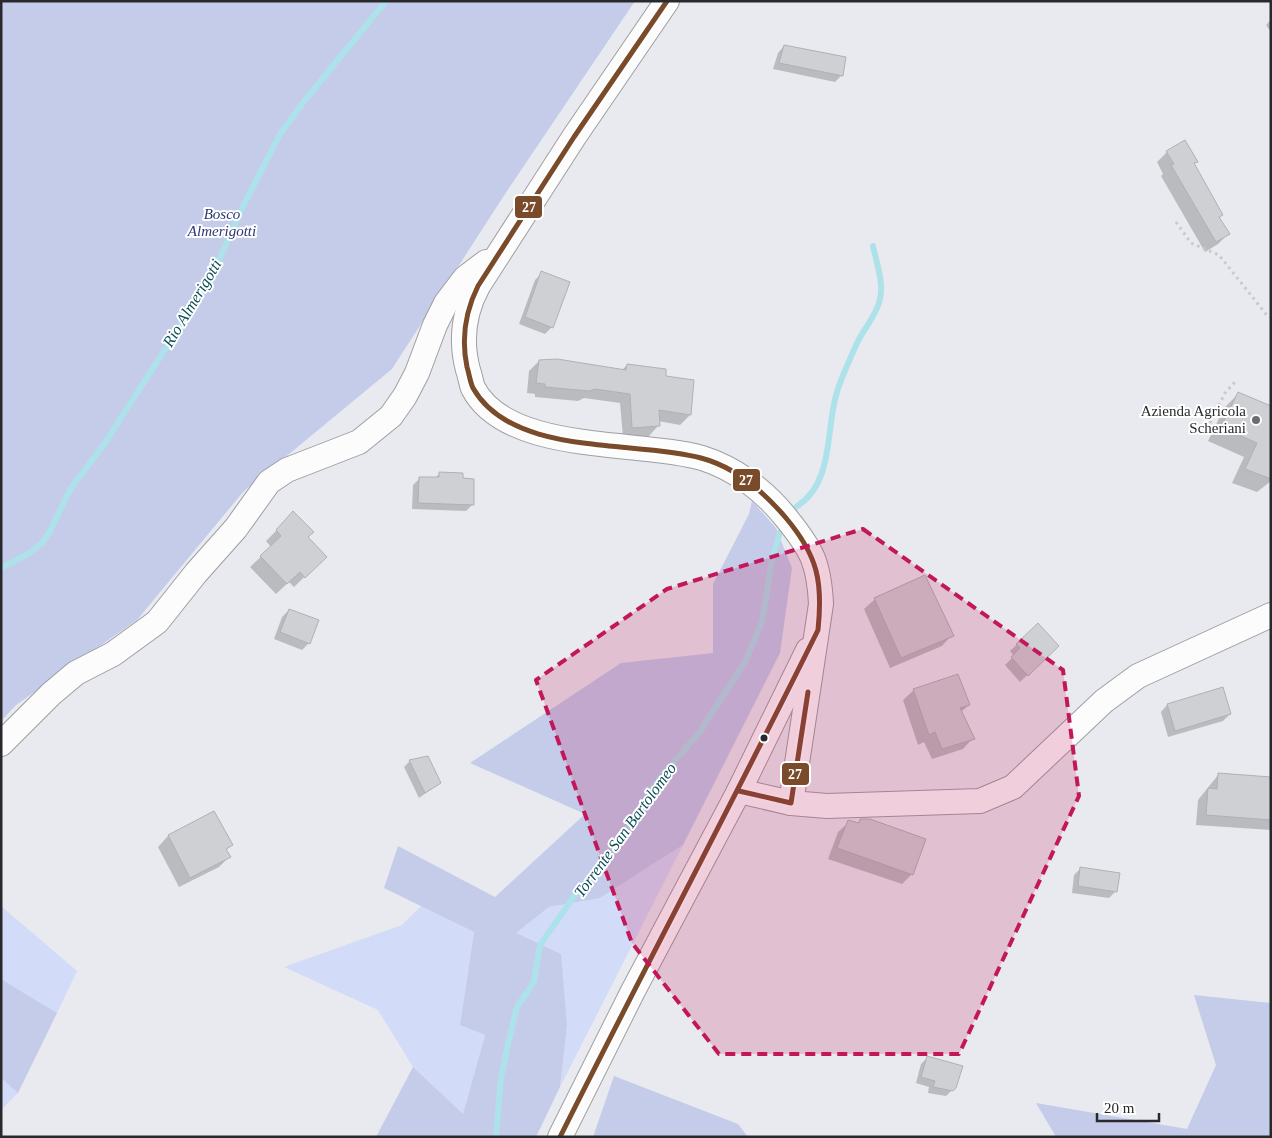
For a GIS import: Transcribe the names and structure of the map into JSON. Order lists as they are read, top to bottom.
{
  "water": ["Rio Almerigotti", "Torrente San Bartolomeo"],
  "parks": ["Bosco Almerigotti"],
  "places": ["Azienda Agricola Scheriani"],
  "lines": ["transit line 27"],
  "scale_bar": "20 m"
}
